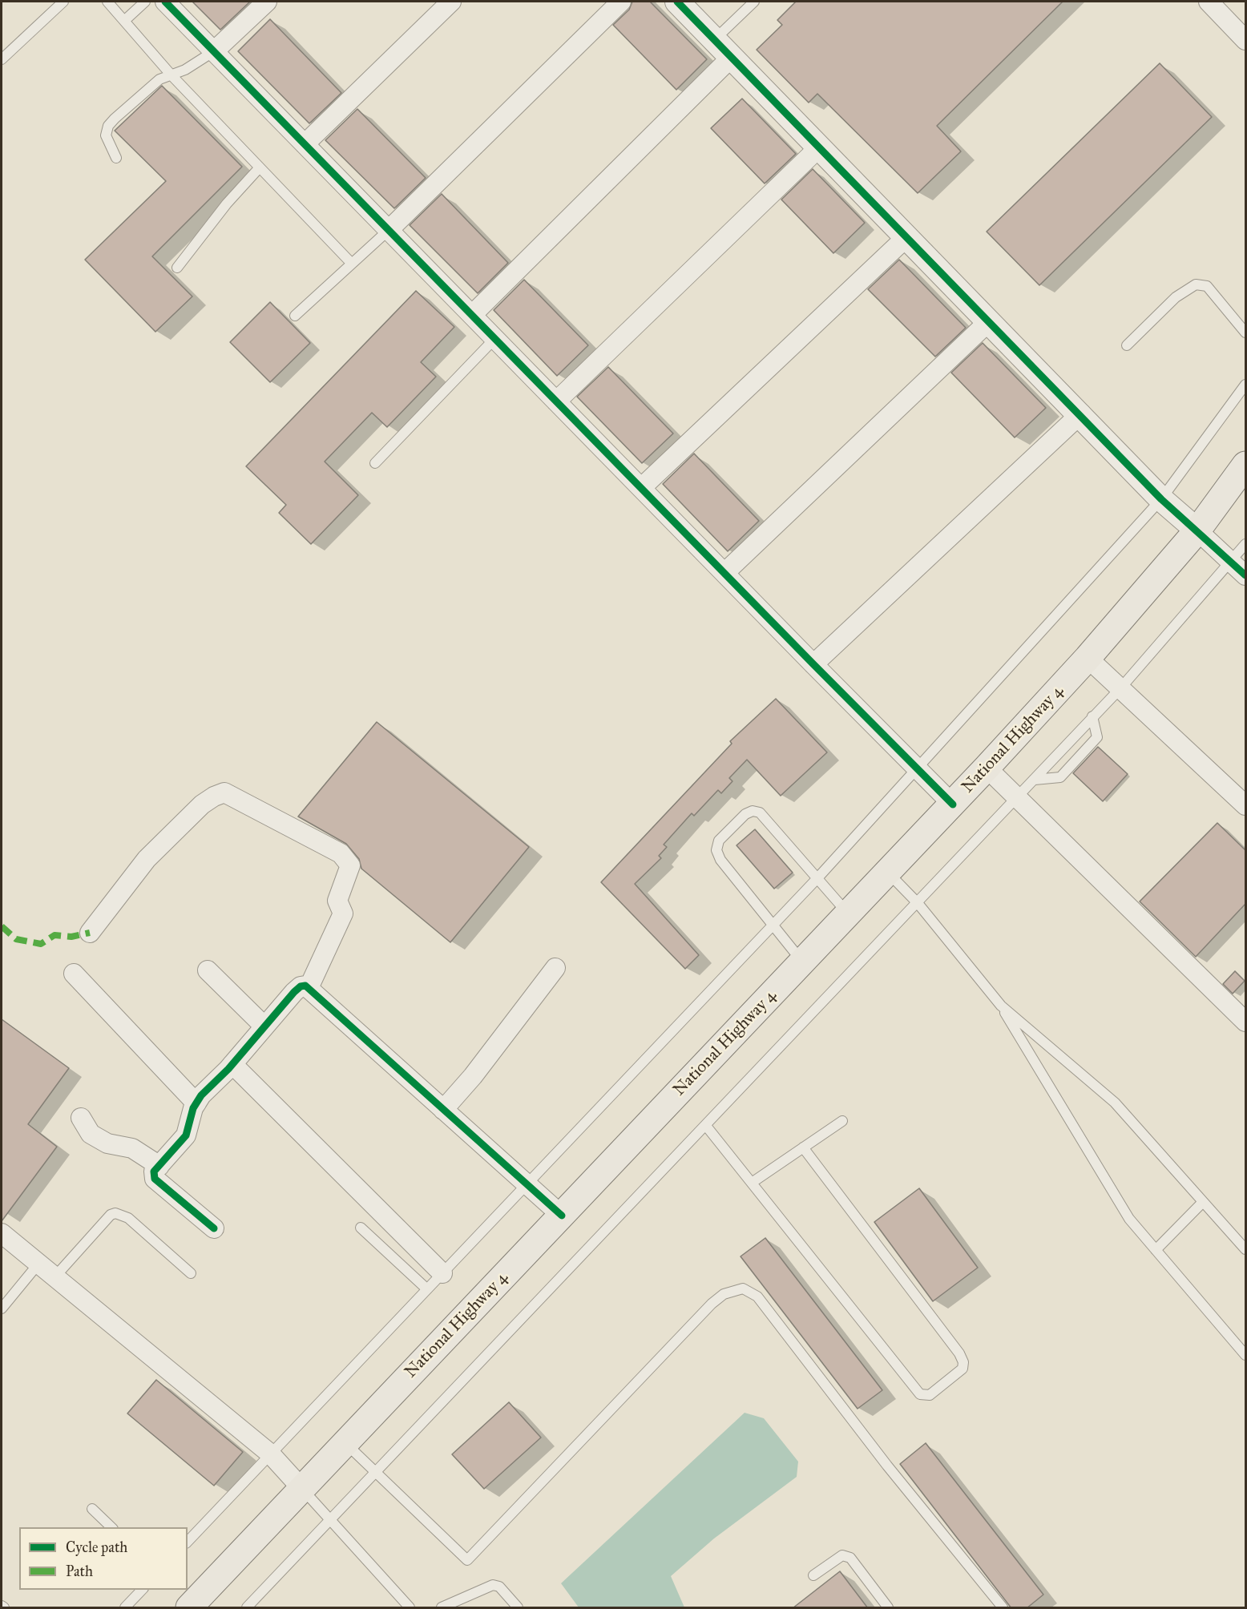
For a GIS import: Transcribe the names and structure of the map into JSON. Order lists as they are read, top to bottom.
{
  "streets": {
    "highway": ["National Highway 4"]
  },
  "legend": ["Cycle path", "Path"]
}
